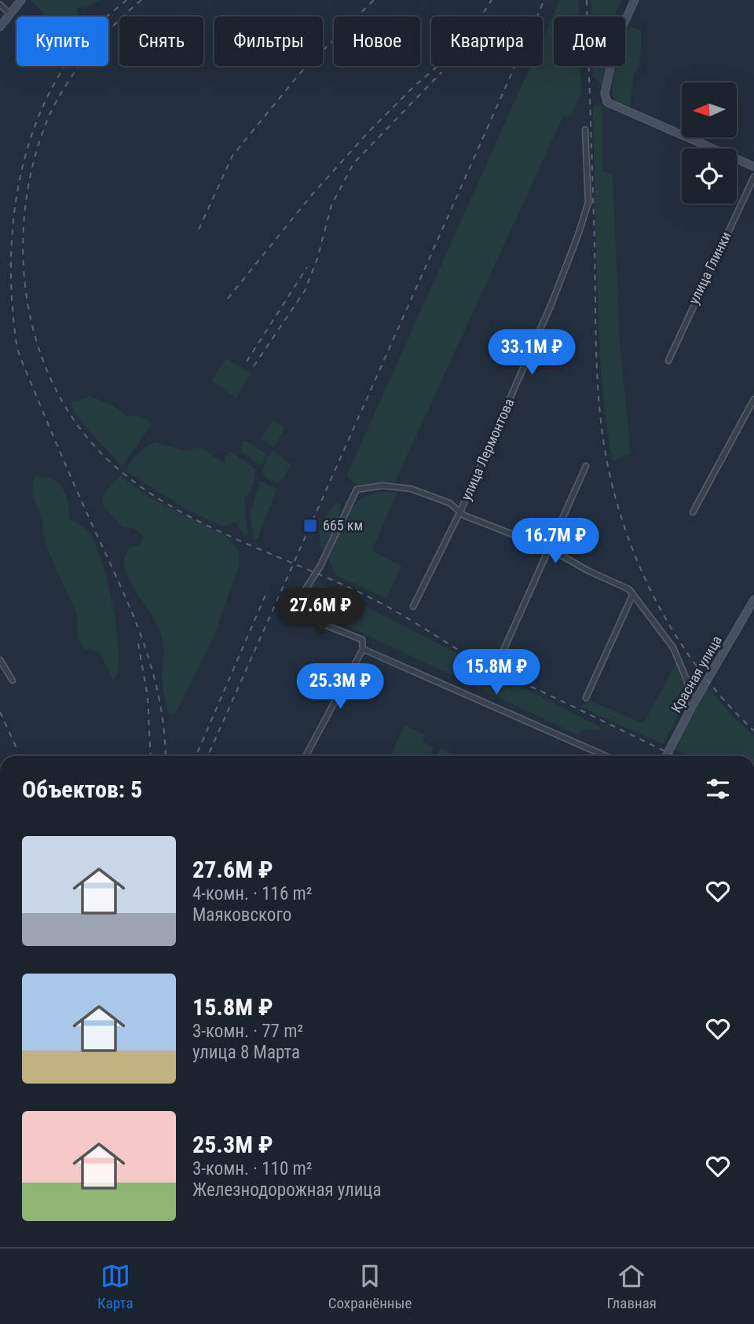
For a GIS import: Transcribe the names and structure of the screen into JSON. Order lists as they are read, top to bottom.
{
  "streets": {
    "street": ["улица Глинки", "улица Лермонтова", "Красная улица"]
  },
  "places": {
    "transit": ["665 км"]
  },
  "north": "left",
  "page": {
    "chip": [
      "Купить",
      "Снять",
      "Фильтры",
      "Новое",
      "Квартира",
      "Дом"
    ],
    "price": [
      "33.1M ₽",
      "16.7M ₽",
      "27.6M ₽",
      "15.8M ₽",
      "25.3M ₽"
    ],
    "heading": "Объектов: 5",
    "list": [
      {
        "name": "27.6M ₽",
        "note": "4-комн. · 116 m² · Маяковского"
      },
      {
        "name": "15.8M ₽",
        "note": "3-комн. · 77 m² · улица 8 Марта"
      },
      {
        "name": "25.3M ₽",
        "note": "3-комн. · 110 m² · Железнодорожная улица"
      }
    ],
    "tabs": ["Карта", "Сохранённые", "Главная"]
  }
}
